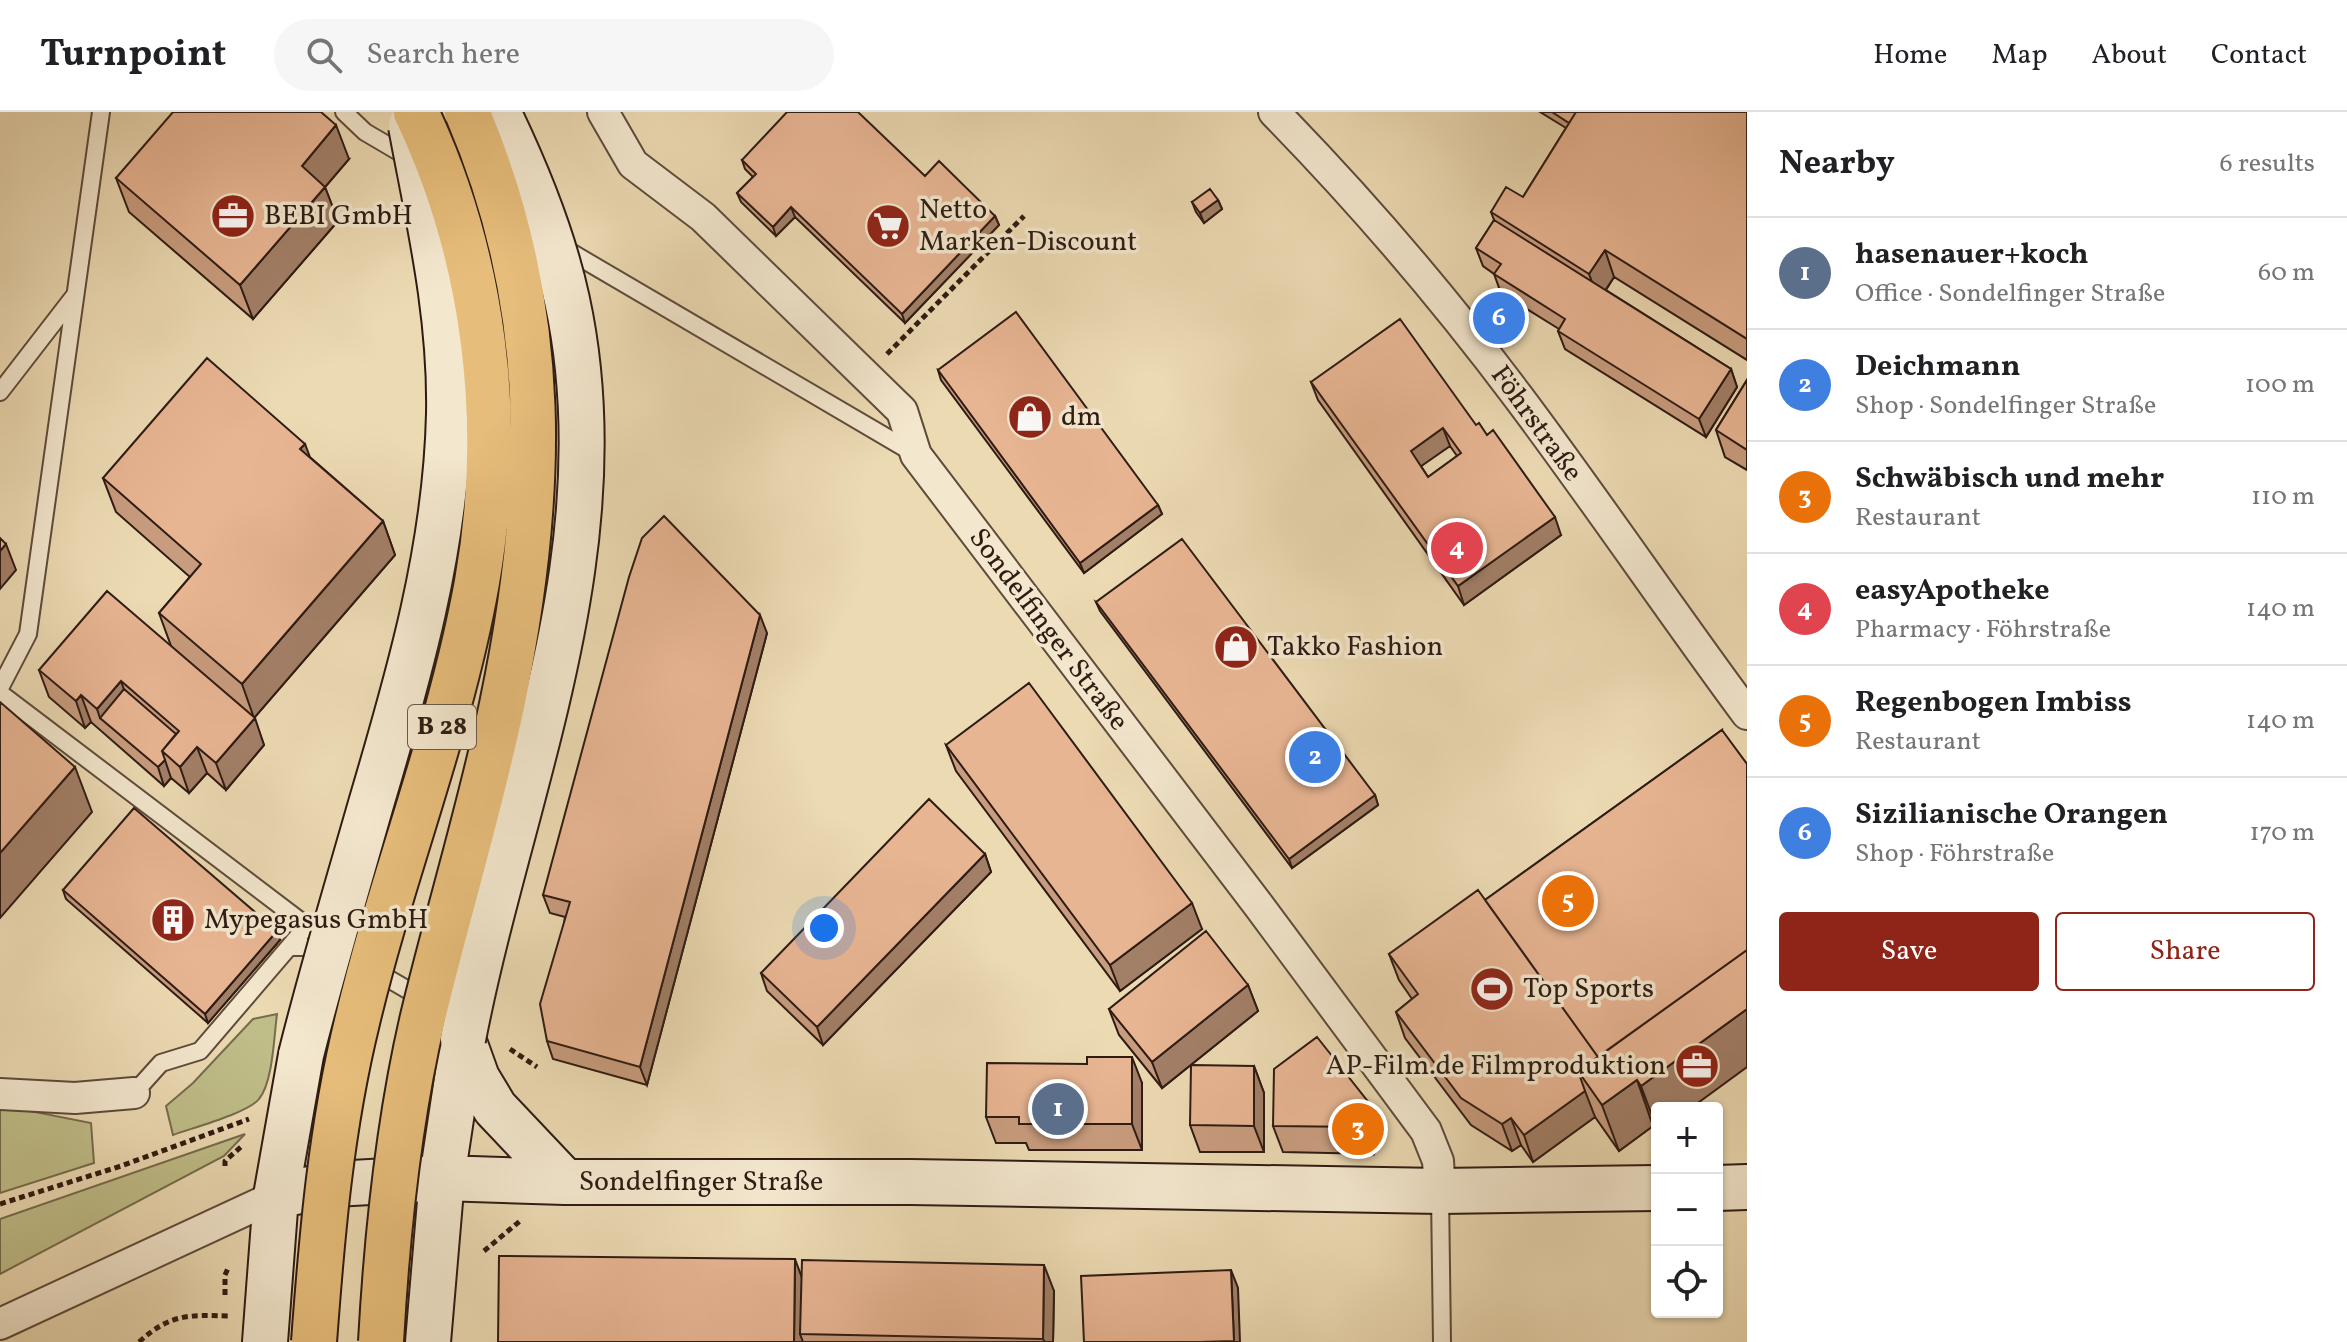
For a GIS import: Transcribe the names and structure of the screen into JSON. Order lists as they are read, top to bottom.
{
  "streets": {
    "main road": ["Sondelfinger Straße", "B 28"],
    "street": ["Föhrstraße"]
  },
  "places": {
    "office": ["BEBI GmbH", "AP-Film.de Filmproduktion"],
    "supermarket": ["Netto Marken-Discount"],
    "shop": ["dm", "Takko Fashion"],
    "building": ["Mypegasus GmbH"],
    "sports": ["Top Sports"]
  },
  "page": {
    "header": "Turnpoint",
    "search": "Search here",
    "nav": [
      "Home",
      "Map",
      "About",
      "Contact"
    ],
    "heading": ["Nearby", "6 results"],
    "list": [
      {
        "mark": "1",
        "name": "hasenauer+koch",
        "note": "Office · Sondelfinger Straße",
        "value": "60 m"
      },
      {
        "mark": "2",
        "name": "Deichmann",
        "note": "Shop · Sondelfinger Straße",
        "value": "100 m"
      },
      {
        "mark": "3",
        "name": "Schwäbisch und mehr",
        "note": "Restaurant",
        "value": "110 m"
      },
      {
        "mark": "4",
        "name": "easyApotheke",
        "note": "Pharmacy · Föhrstraße",
        "value": "140 m"
      },
      {
        "mark": "5",
        "name": "Regenbogen Imbiss",
        "note": "Restaurant",
        "value": "140 m"
      },
      {
        "mark": "6",
        "name": "Sizilianische Orangen",
        "note": "Shop · Föhrstraße",
        "value": "170 m"
      }
    ],
    "pins": [
      "6",
      "4",
      "2",
      "5",
      "1",
      "3"
    ],
    "buttons": ["Save", "Share"],
    "map_buttons": ["+", "−"]
  }
}
